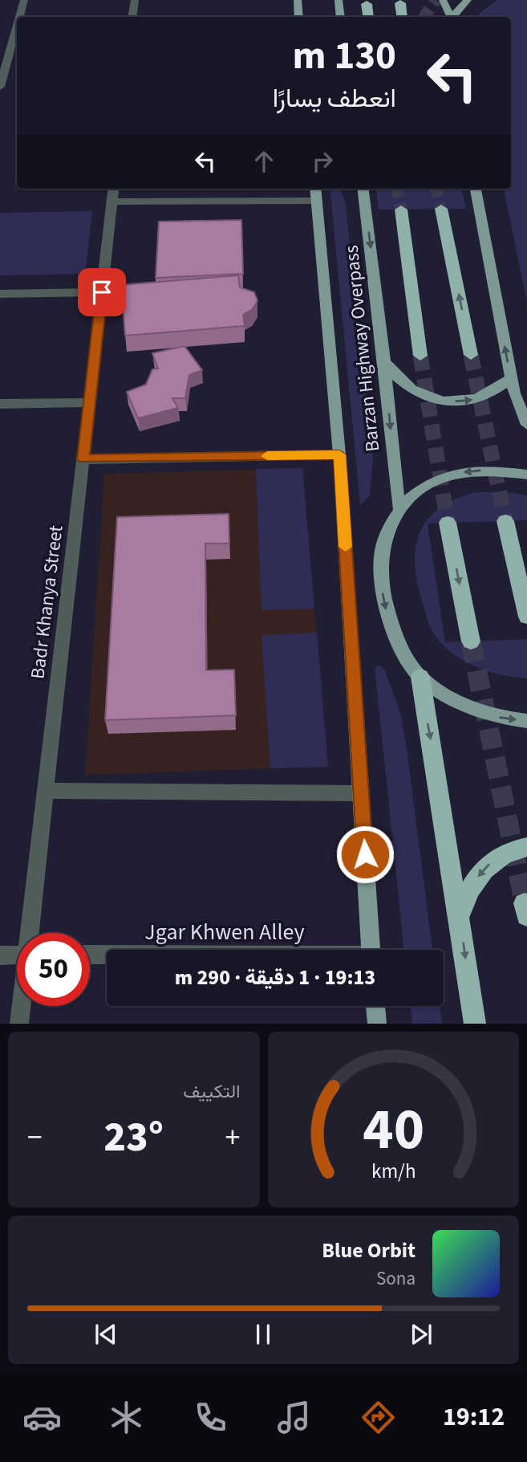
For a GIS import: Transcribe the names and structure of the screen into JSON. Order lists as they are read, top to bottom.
{
  "streets": {
    "main road": ["Barzan Highway Overpass"],
    "street": ["Badr Khanya Street", "Jgar Khwen Alley"]
  },
  "page": {
    "turn": ["130 m", "انعطف يسارًا"],
    "limit": "50",
    "trip": "19:13 · 1 دقيقة · 290 m",
    "tile": "التكييف",
    "heat": ["−", "23°", "+"],
    "song": ["Blue Orbit", "Sona"],
    "tabs": "19:12",
    "gauge": ["40", "km/h"]
  }
}
